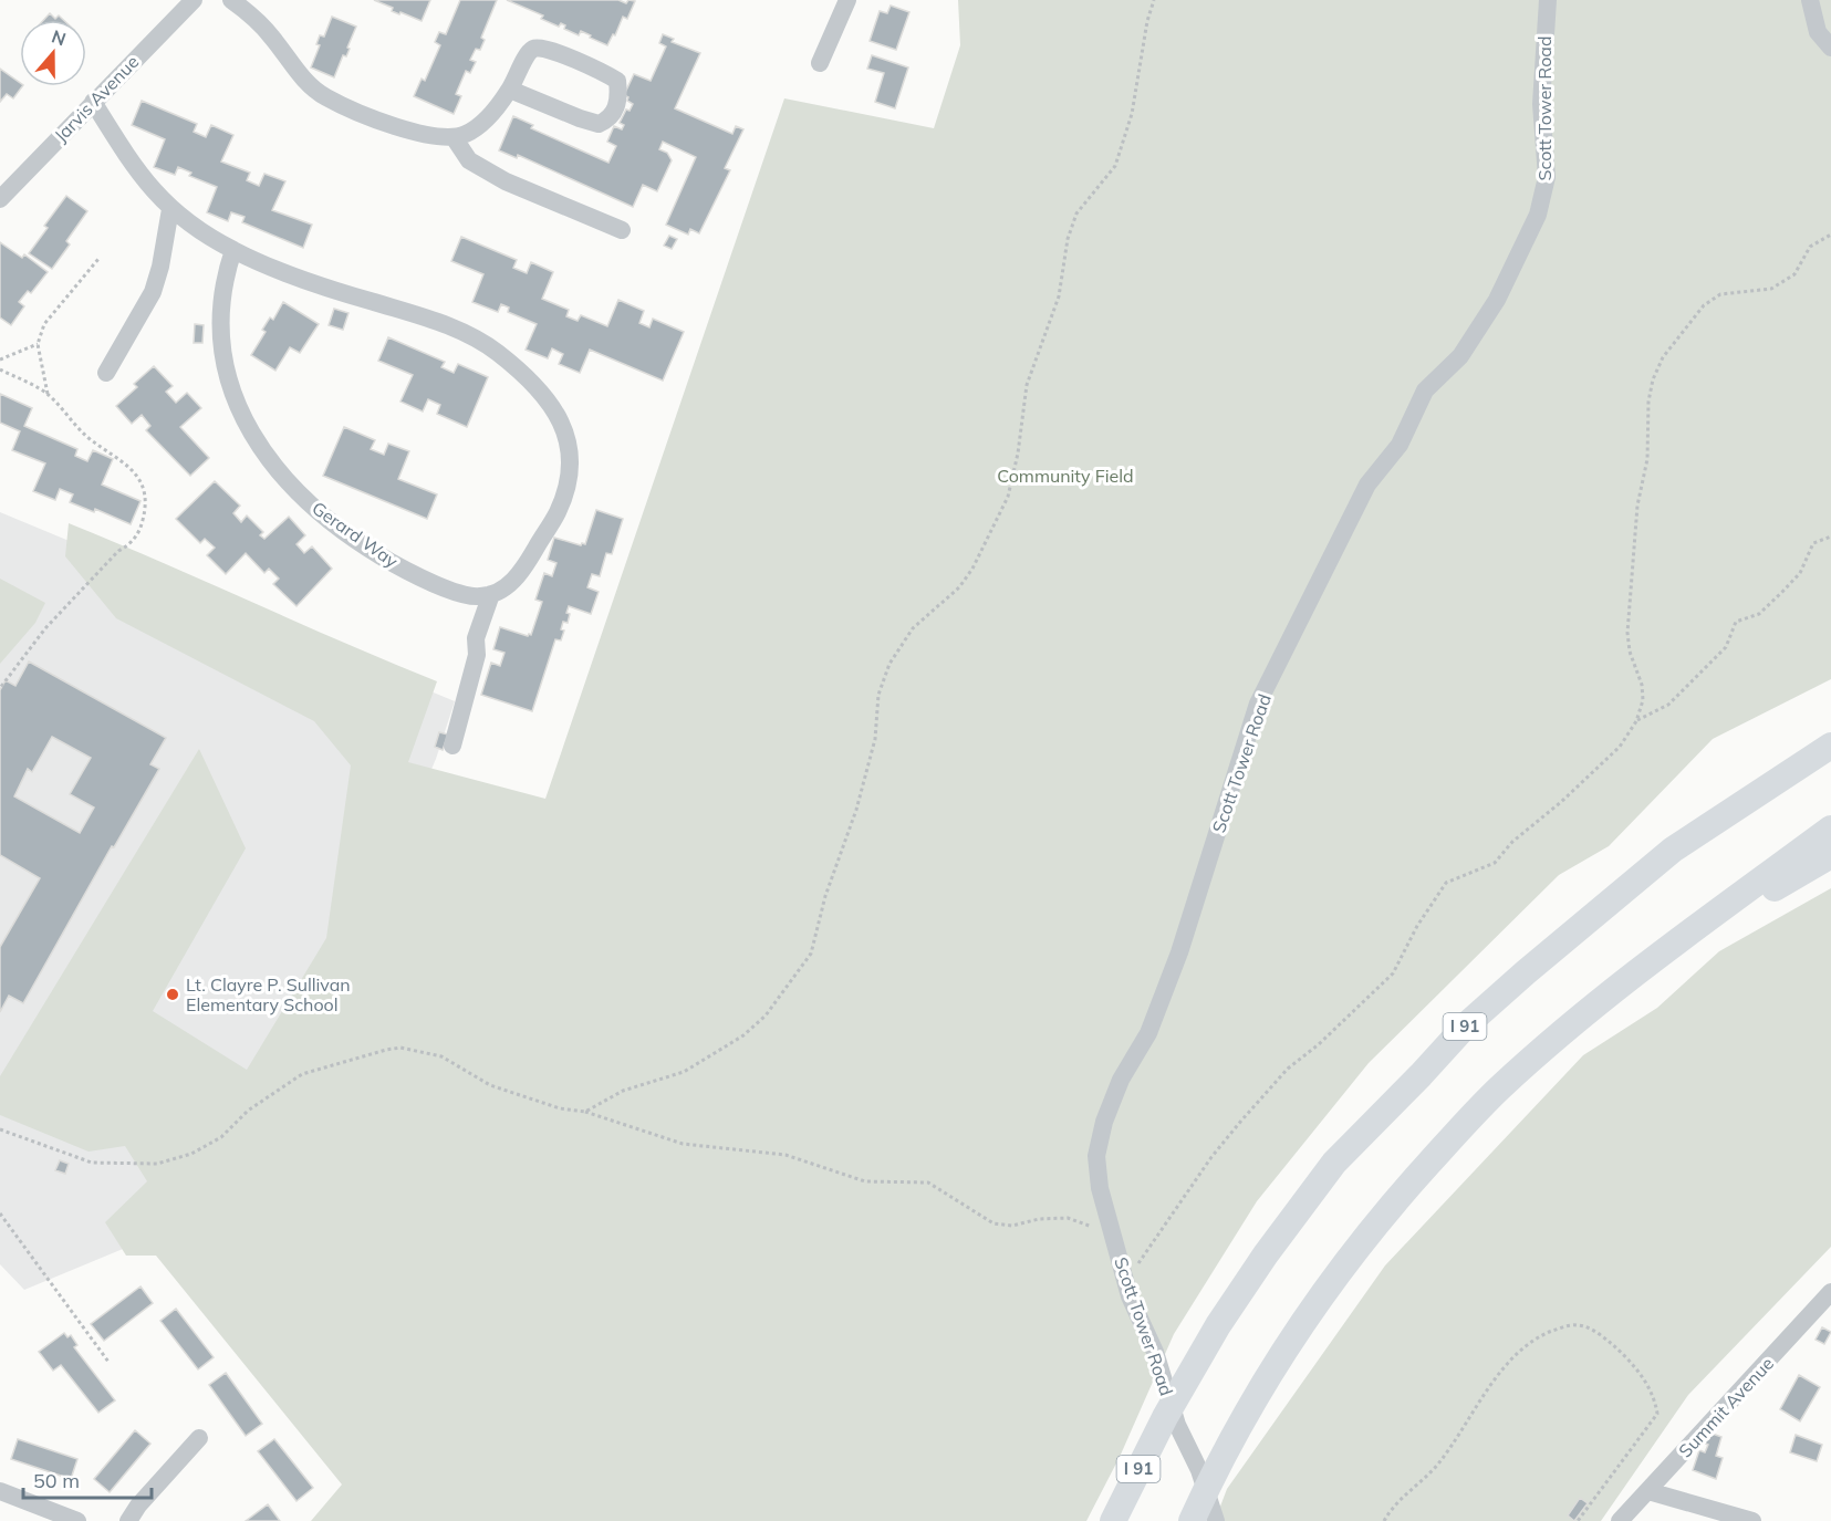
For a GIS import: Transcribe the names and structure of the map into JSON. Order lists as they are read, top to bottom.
{
  "streets": {
    "highway": ["I 91"],
    "street": [
      "Jarvis Avenue",
      "Scott Tower Road",
      "Gerard Way",
      "Summit Avenue"
    ]
  },
  "parks": ["Community Field"],
  "places": ["Lt. Clayre P. Sullivan Elementary School"],
  "scale_bar": "50 m",
  "north": "top"
}
